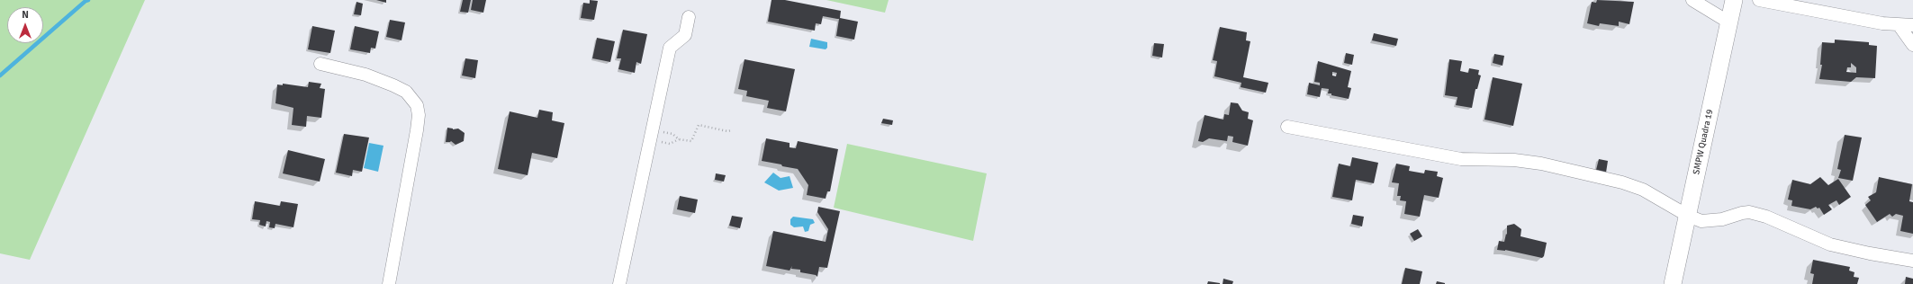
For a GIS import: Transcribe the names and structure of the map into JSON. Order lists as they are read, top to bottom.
{
  "streets": {
    "street": ["SMPW Quadra 19"]
  },
  "north": "top"
}
